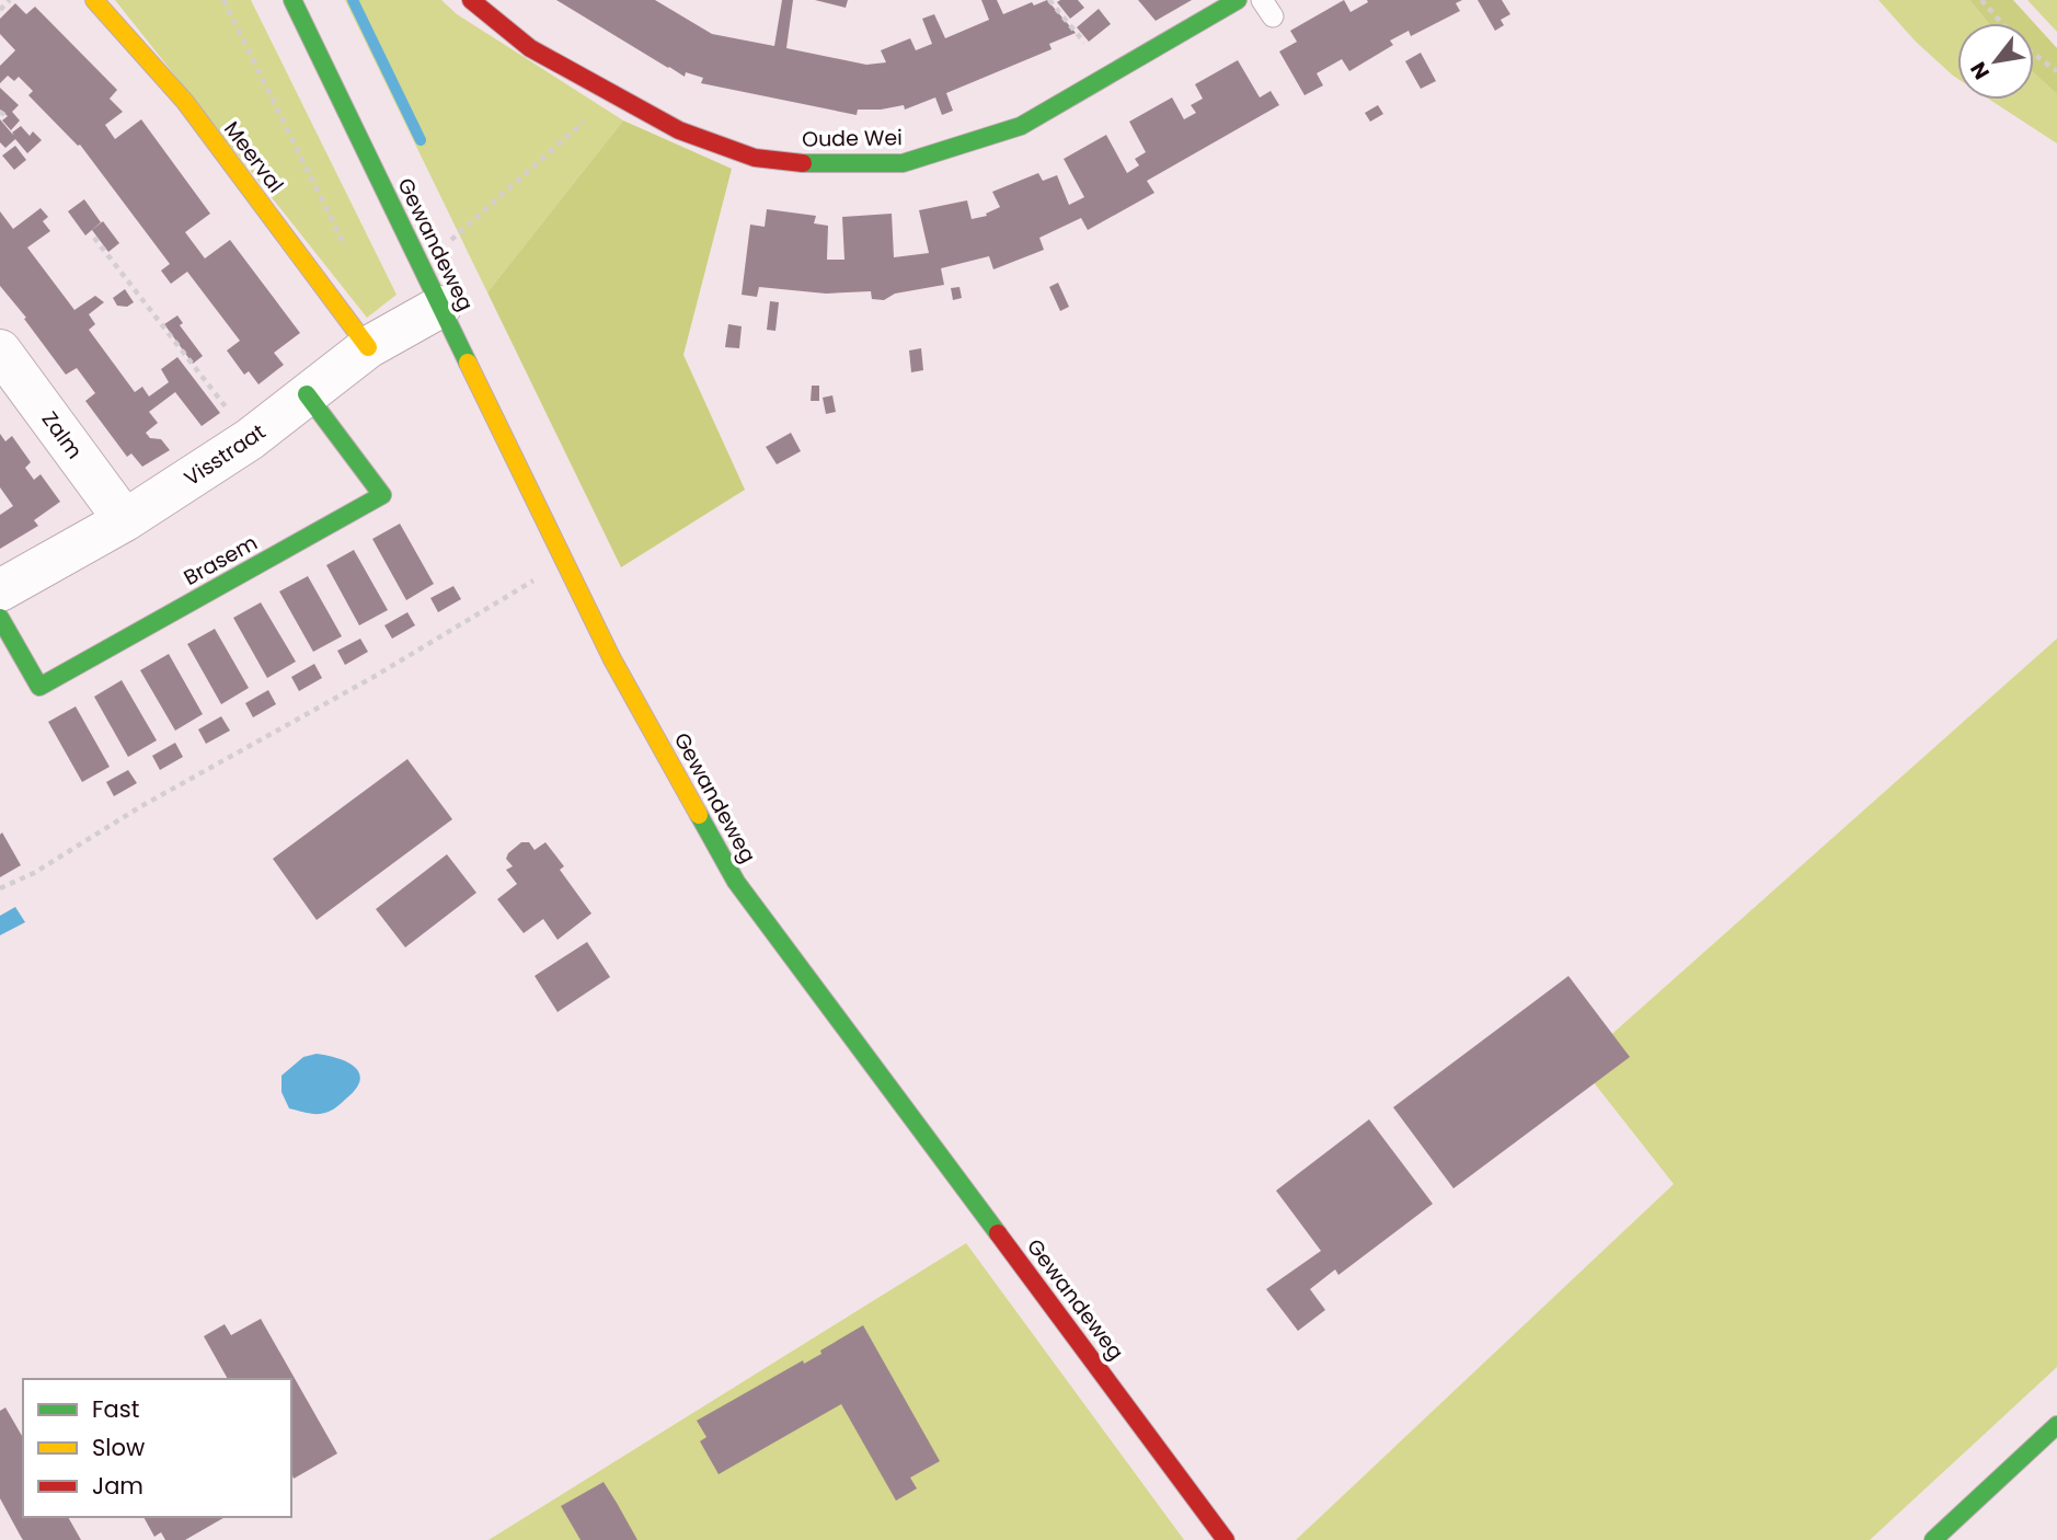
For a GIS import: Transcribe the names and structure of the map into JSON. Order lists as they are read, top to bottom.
{
  "streets": {
    "street": [
      "Oude Wei",
      "Meerval",
      "Gewandeweg",
      "Zalm",
      "Visstraat",
      "Brasem"
    ]
  },
  "crossings": [
    ["Meerval", "Visstraat"],
    ["Gewandeweg", "Visstraat"],
    ["Zalm", "Visstraat"],
    ["Visstraat", "Brasem"]
  ],
  "legend": ["Fast", "Slow", "Jam"],
  "north": "bottom left"
}
